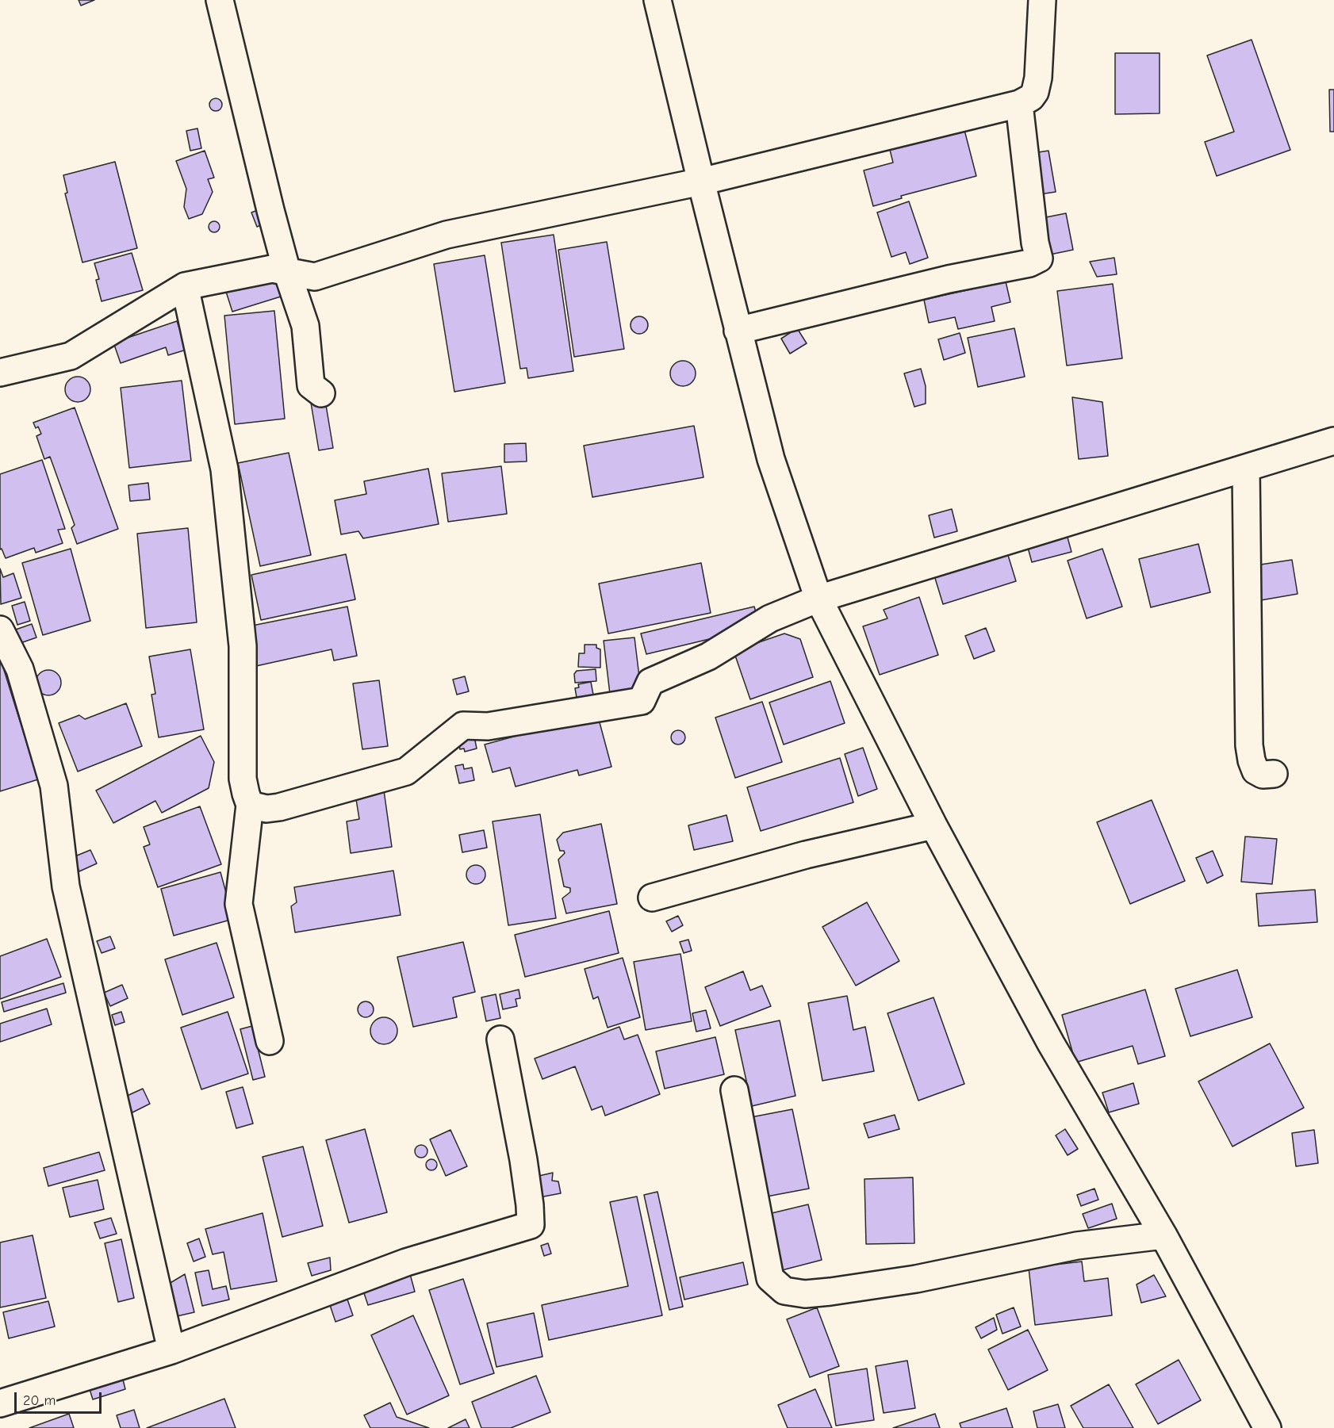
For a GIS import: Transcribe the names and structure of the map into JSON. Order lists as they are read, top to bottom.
{
  "scale_bar": "20 m"
}
